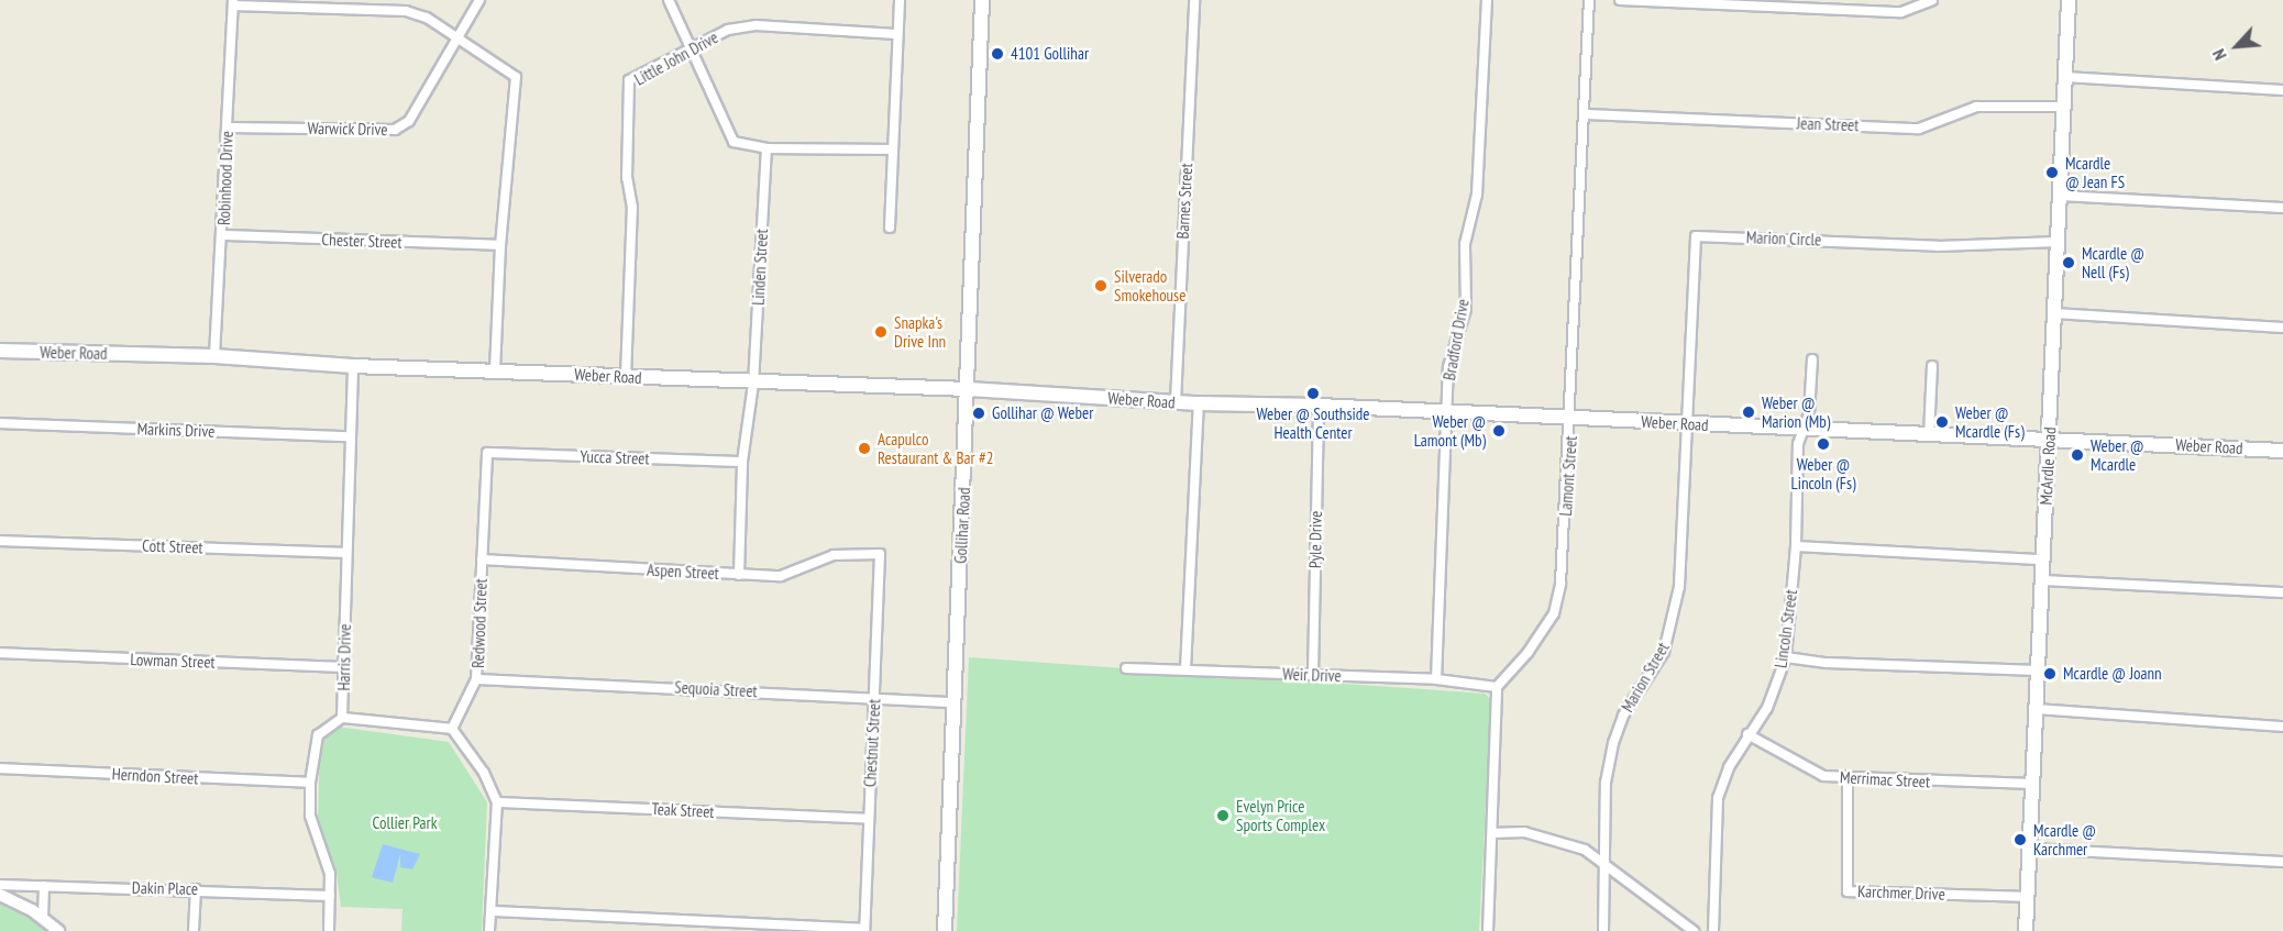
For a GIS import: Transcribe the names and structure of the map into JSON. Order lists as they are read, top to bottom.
{
  "streets": {
    "main road": ["Weber Road", "McArdle Road", "Gollihar Road"],
    "street": [
      "Little John Drive",
      "Jean Street",
      "Warwick Drive",
      "Robinhood Drive",
      "Barnes Street",
      "Marion Circle",
      "Chester Street",
      "Linden Street",
      "Bradford Drive",
      "Markins Drive",
      "Yucca Street",
      "Lamont Street",
      "Pyle Drive",
      "Cott Street",
      "Aspen Street",
      "Redwood Street",
      "Lincoln Street",
      "Harris Drive",
      "Lowman Street",
      "Weir Drive",
      "Marion Street",
      "Sequoia Street",
      "Chestnut Street",
      "Herndon Street",
      "Merrimac Street",
      "Teak Street",
      "Dakin Place",
      "Karchmer Drive"
    ]
  },
  "crossings": [
    ["Little John Drive", "Weber Road"],
    ["Jean Street", "McArdle Road"],
    ["Jean Street", "Lamont Street"],
    ["Warwick Drive", "Robinhood Drive"],
    ["Robinhood Drive", "Chester Street"],
    ["Robinhood Drive", "Weber Road"],
    ["Barnes Street", "Weber Road"],
    ["Marion Circle", "Weber Road"],
    ["Marion Circle", "McArdle Road"],
    ["Marion Circle", "Marion Street"],
    ["Linden Street", "Weber Road"],
    ["Linden Street", "Yucca Street"],
    ["Linden Street", "Aspen Street"],
    ["Bradford Drive", "Weber Road"],
    ["Bradford Drive", "Weir Drive"],
    ["Weber Road", "McArdle Road"],
    ["Weber Road", "Lamont Street"],
    ["Weber Road", "Gollihar Road"],
    ["Weber Road", "Pyle Drive"],
    ["Weber Road", "Lincoln Street"],
    ["Weber Road", "Harris Drive"],
    ["Weber Road", "Marion Street"],
    ["Markins Drive", "Harris Drive"],
    ["Yucca Street", "Redwood Street"],
    ["McArdle Road", "Merrimac Street"],
    ["McArdle Road", "Karchmer Drive"],
    ["Lamont Street", "Weir Drive"],
    ["Gollihar Road", "Sequoia Street"],
    ["Pyle Drive", "Weir Drive"],
    ["Cott Street", "Harris Drive"],
    ["Aspen Street", "Redwood Street"],
    ["Aspen Street", "Chestnut Street"],
    ["Redwood Street", "Sequoia Street"],
    ["Lincoln Street", "Merrimac Street"],
    ["Harris Drive", "Lowman Street"],
    ["Sequoia Street", "Chestnut Street"],
    ["Chestnut Street", "Teak Street"],
    ["Merrimac Street", "Karchmer Drive"]
  ],
  "parks": ["Collier Park"],
  "places": [
    "4101 Gollihar",
    "Mcardle @ Jean FS",
    "Mcardle @ Nell (Fs)",
    "Silverado Smokehouse",
    "Snapka's Drive Inn",
    "Weber @ Southside Health Center",
    "Weber @ Marion (Mb)",
    "Gollihar @ Weber",
    "Weber @ Mcardle (Fs)",
    "Weber @ Lamont (Mb)",
    "Weber @ Lincoln (Fs)",
    "Acapulco Restaurant & Bar #2",
    "Weber @ Mcardle",
    "Mcardle @ Joann",
    "Evelyn Price Sports Complex",
    "Mcardle @ Karchmer"
  ],
  "north": "bottom left"
}
